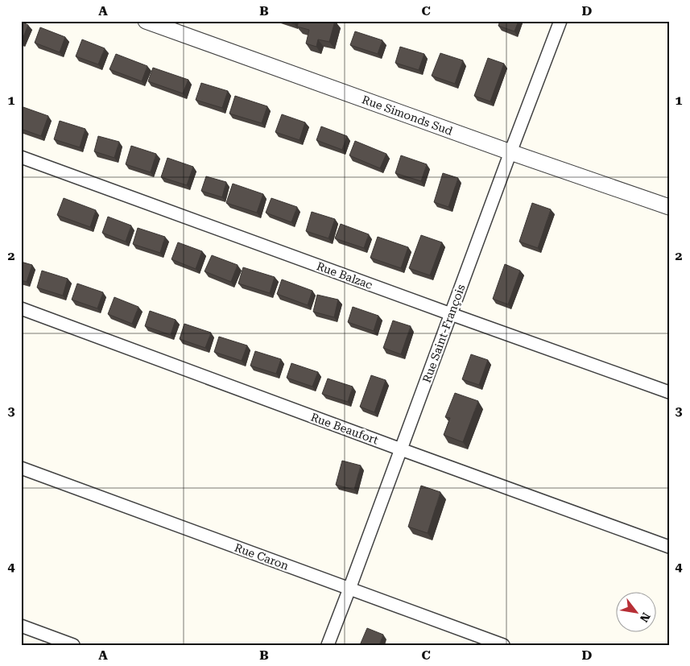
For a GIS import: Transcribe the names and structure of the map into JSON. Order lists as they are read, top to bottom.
{
  "streets": {
    "street": [
      "Rue Simonds Sud",
      "Rue Balzac",
      "Rue Saint-François",
      "Rue Beaufort",
      "Rue Caron"
    ]
  },
  "crossings": [
    ["Rue Simonds Sud", "Rue Saint-François"],
    ["Rue Balzac", "Rue Saint-François"],
    ["Rue Saint-François", "Rue Beaufort"],
    ["Rue Saint-François", "Rue Caron"]
  ],
  "north": "bottom right",
  "grid": {
    "columns": [
      "A",
      "B",
      "C",
      "D"
    ],
    "rows": [
      "1",
      "2",
      "3",
      "4"
    ]
  }
}
